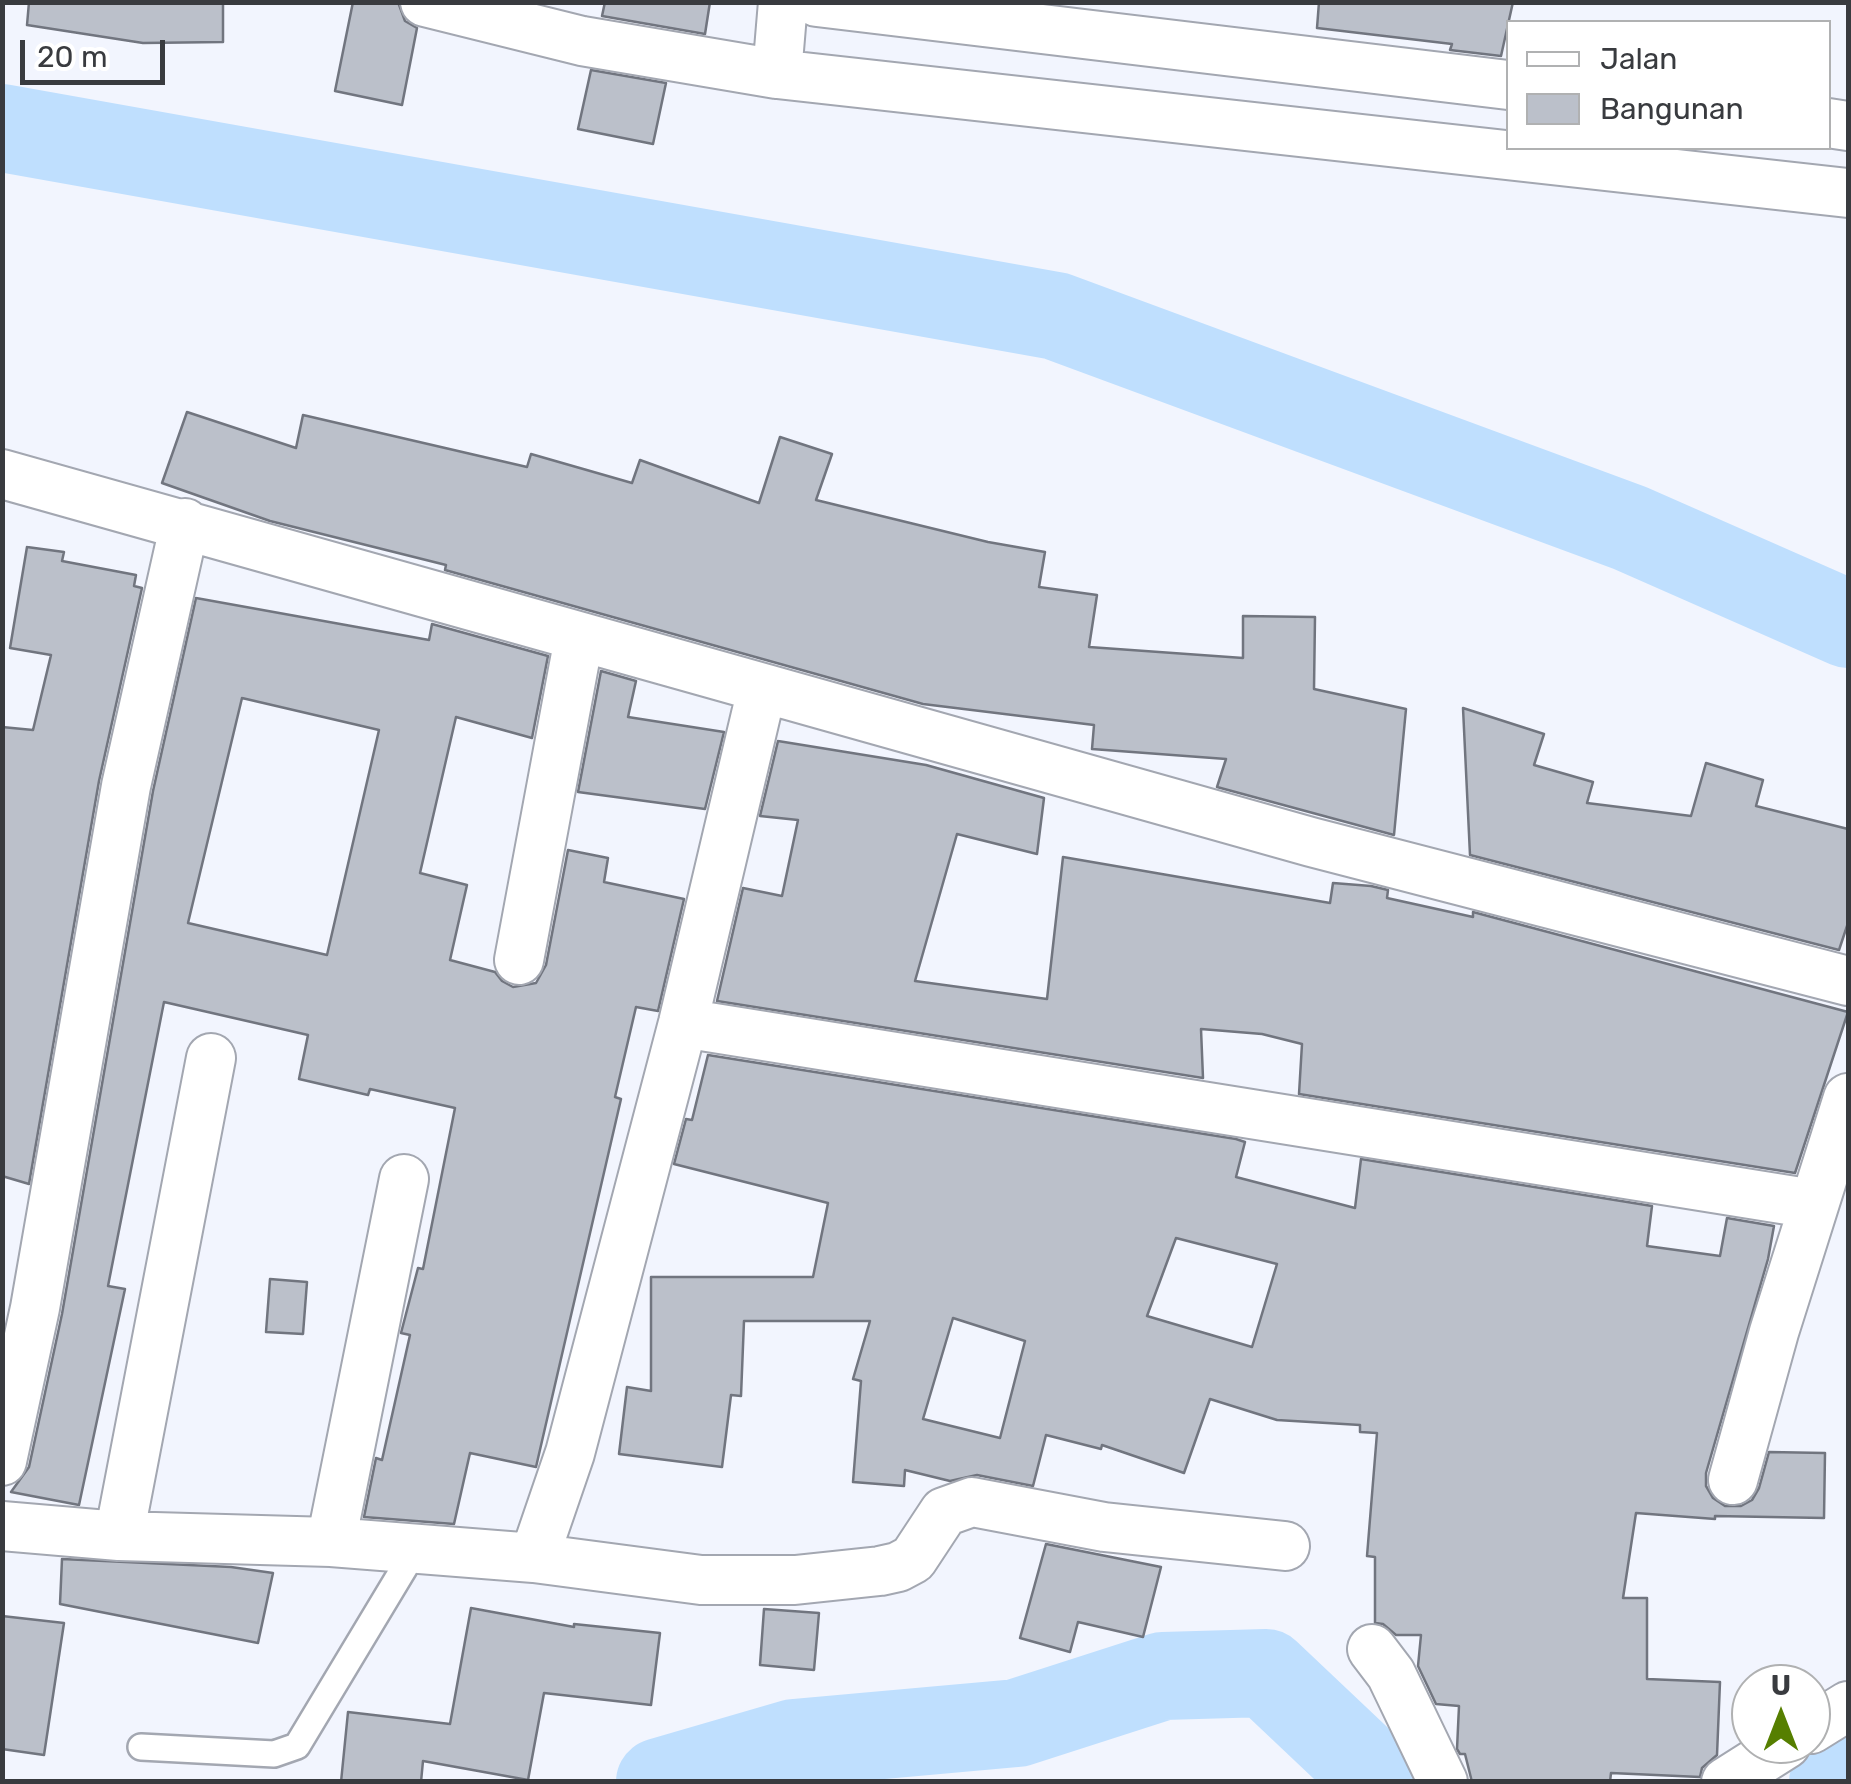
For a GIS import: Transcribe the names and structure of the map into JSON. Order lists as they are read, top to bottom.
{
  "legend": ["Jalan", "Bangunan"],
  "scale_bar": "20 m",
  "north": "top"
}
